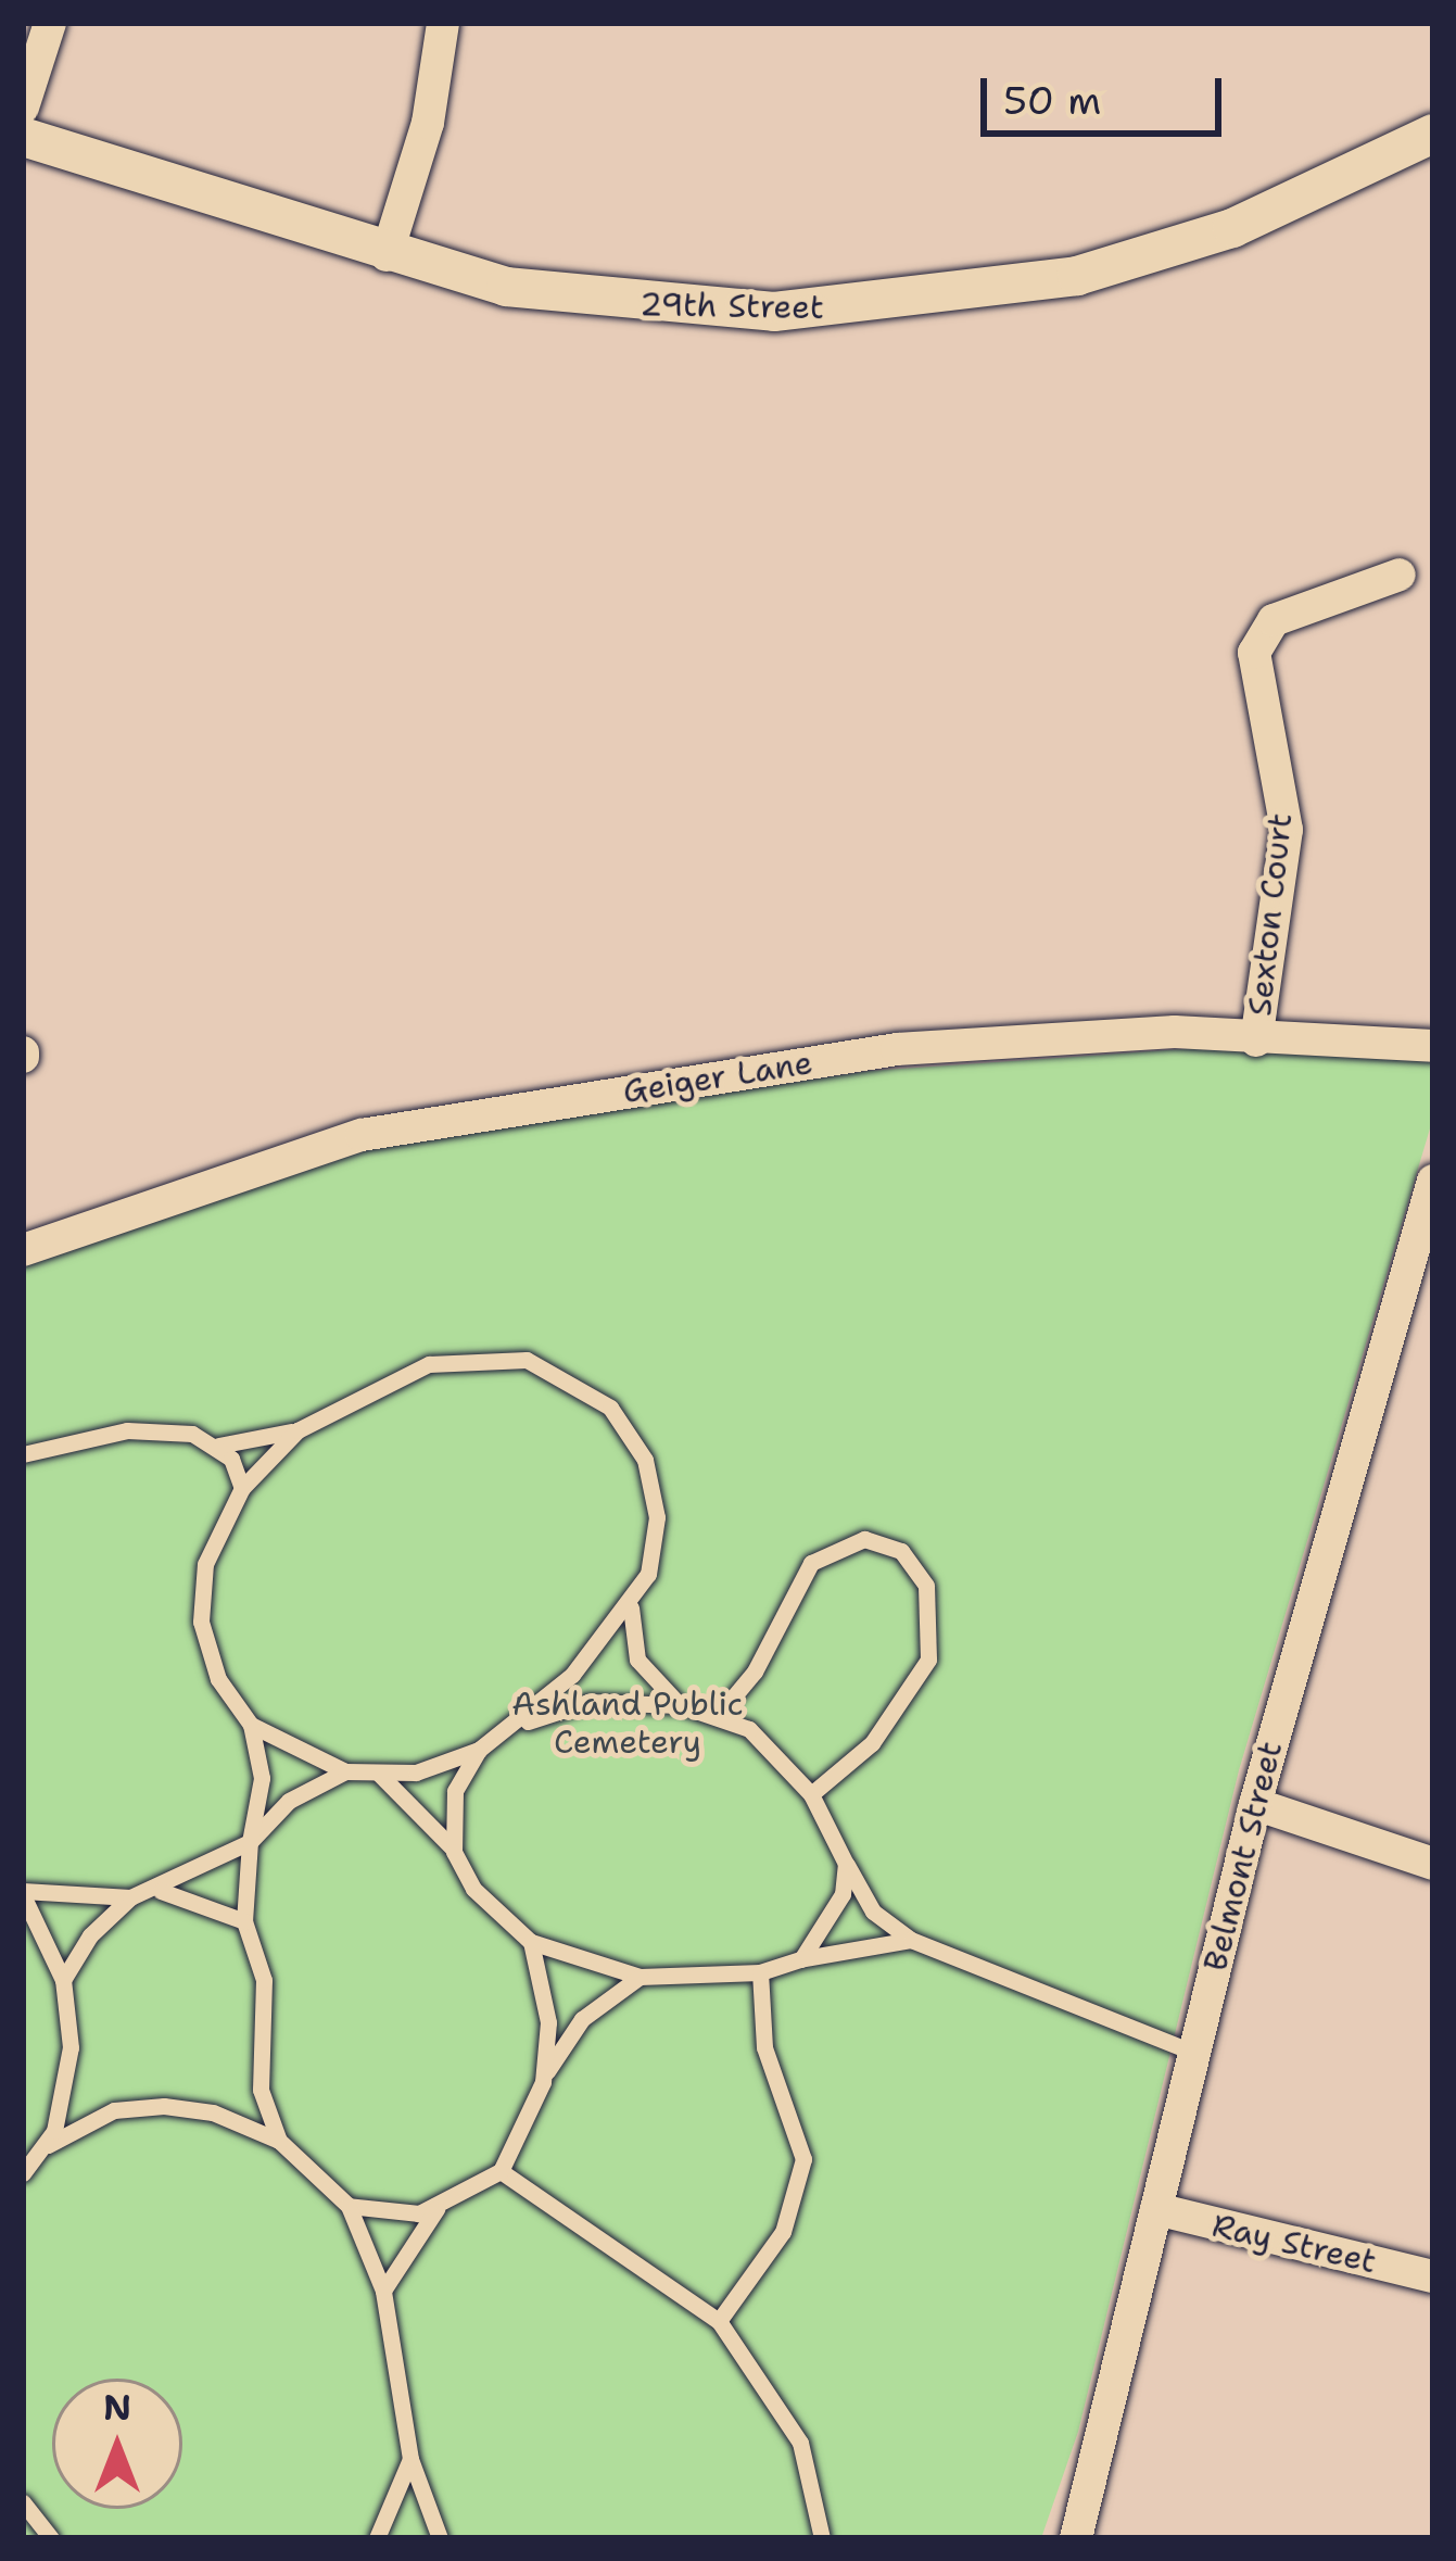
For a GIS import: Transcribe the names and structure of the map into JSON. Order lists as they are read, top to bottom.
{
  "streets": {
    "street": [
      "29th Street",
      "Sexton Court",
      "Geiger Lane",
      "Belmont Street",
      "Ray Street"
    ]
  },
  "crossings": [
    ["Sexton Court", "Geiger Lane"],
    ["Belmont Street", "Ray Street"]
  ],
  "parks": ["Ashland Public Cemetery"],
  "scale_bar": "50 m",
  "north": "top"
}
